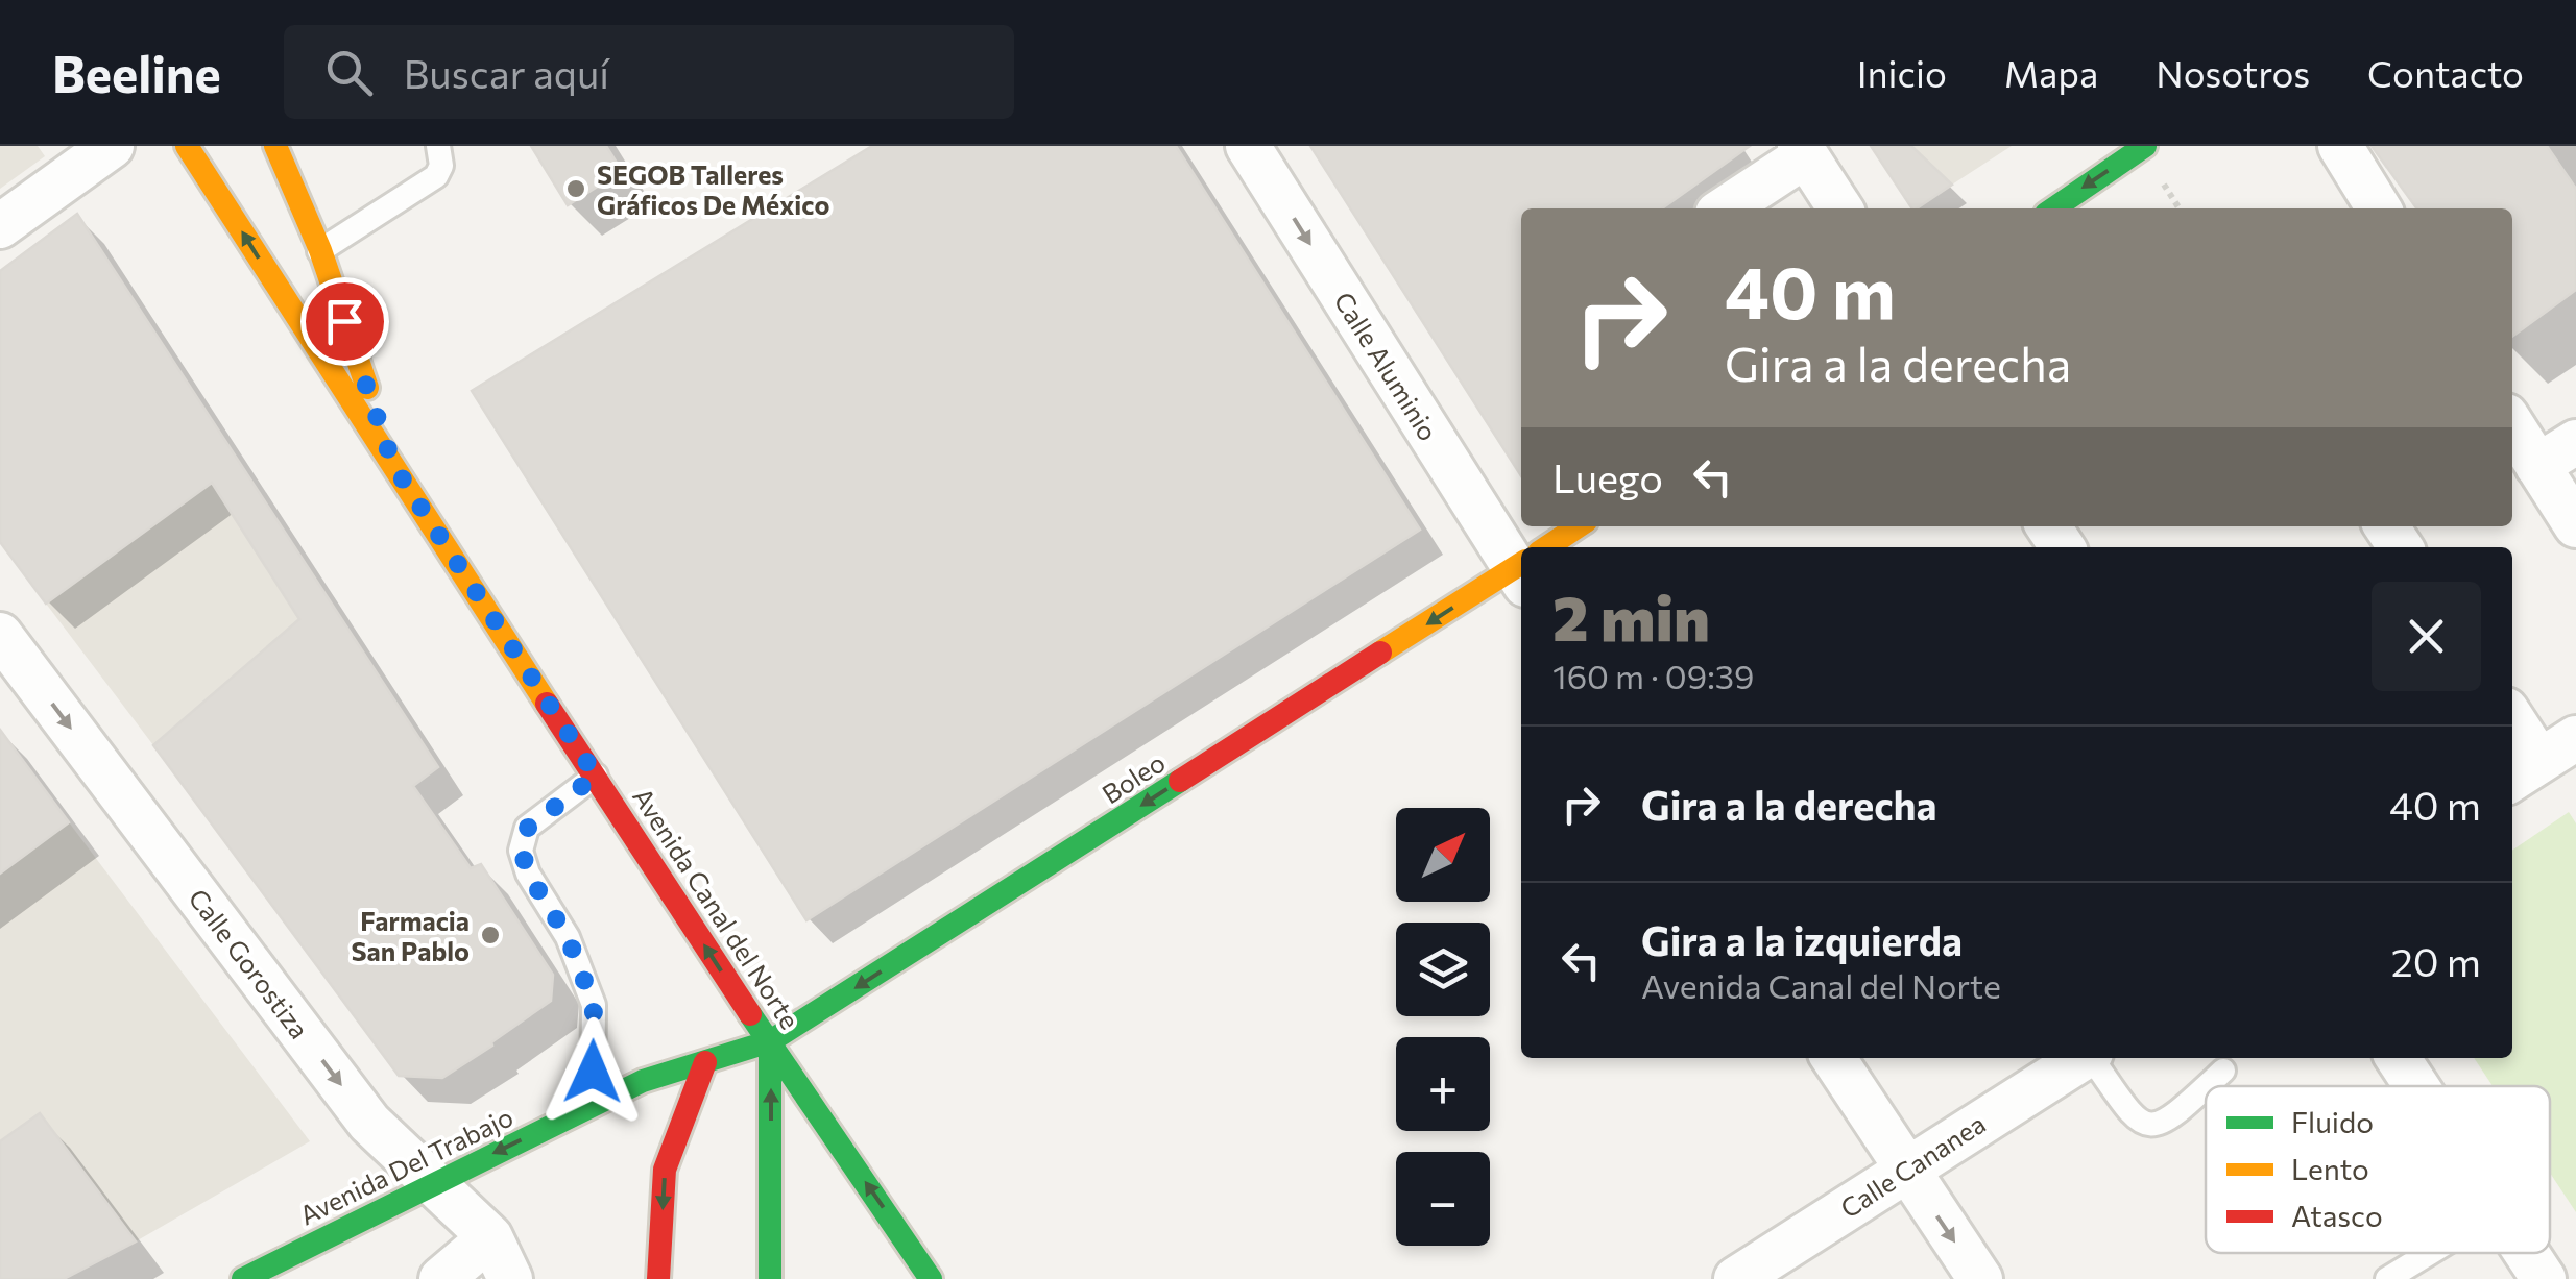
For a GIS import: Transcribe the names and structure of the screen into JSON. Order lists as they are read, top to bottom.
{
  "streets": {
    "main road": ["Boleo", "Avenida Canal del Norte", "Avenida Del Trabajo"],
    "street": ["Calle Aluminio", "Calle Gorostiza", "Calle Cananea"]
  },
  "crossings": [
    ["Boleo", "Avenida Canal del Norte"],
    ["Boleo", "Avenida Del Trabajo"],
    ["Avenida Canal del Norte", "Avenida Del Trabajo"],
    ["Calle Gorostiza", "Avenida Del Trabajo"]
  ],
  "one_way": [
    "Calle Aluminio",
    "Boleo",
    "Avenida Canal del Norte",
    "Calle Gorostiza"
  ],
  "places": ["SEGOB Talleres Gráficos De México", "Farmacia San Pablo"],
  "legend": ["Fluido", "Lento", "Atasco"],
  "north": "top right",
  "page": {
    "header": "Beeline",
    "search": "Buscar aquí",
    "nav": [
      "Inicio",
      "Mapa",
      "Nosotros",
      "Contacto"
    ],
    "turn": ["40 m", "Gira a la derecha"],
    "then": "Luego",
    "heading": ["2 min", "160 m · 09:39"],
    "list": [
      {
        "name": "Gira a la derecha",
        "value": "40 m"
      },
      {
        "name": "Gira a la izquierda",
        "note": "Avenida Canal del Norte",
        "value": "20 m"
      }
    ],
    "map_buttons": ["+", "−"]
  }
}
